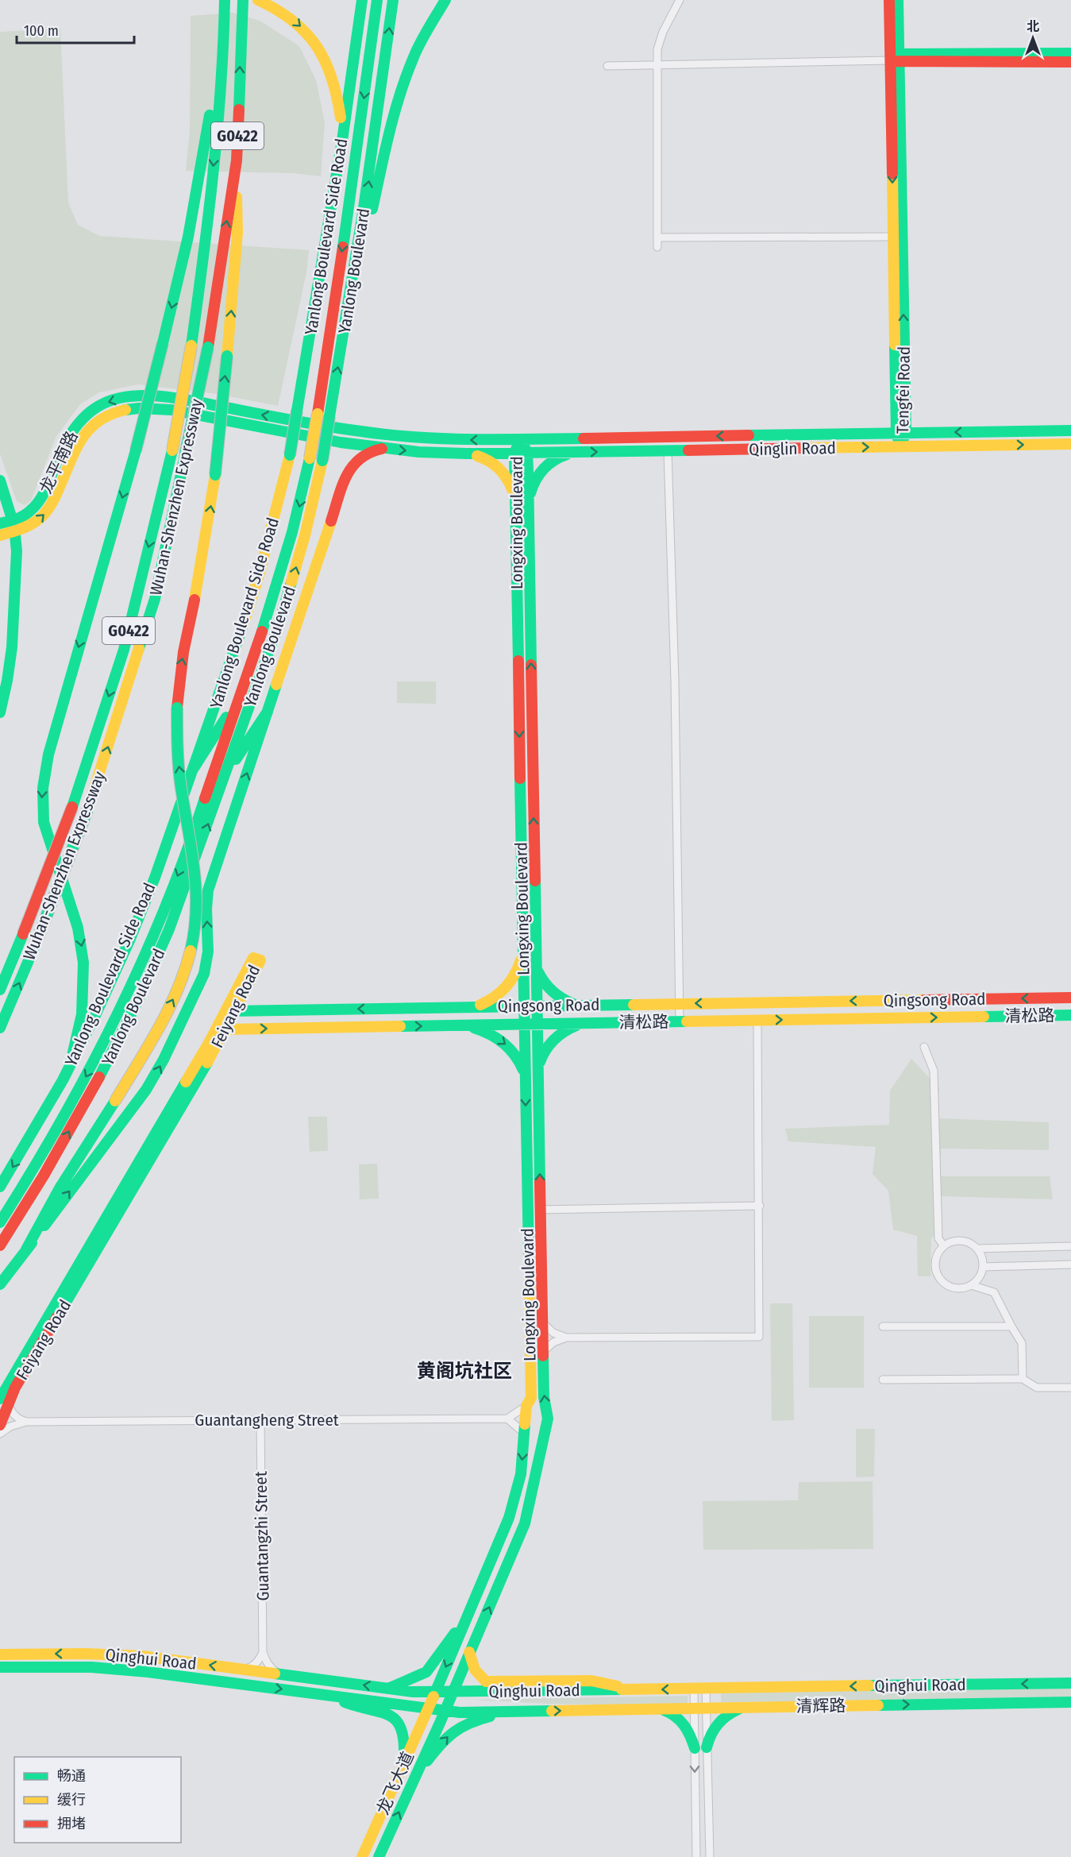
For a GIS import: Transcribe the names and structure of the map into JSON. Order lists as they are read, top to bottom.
{
  "streets": {
    "main road": [
      "G0422",
      "Yanlong Boulevard Side Road",
      "Yanlong Boulevard",
      "Tengfei Road",
      "Qinglin Road",
      "龙平南路",
      "Wuhan-Shenzhen Expressway",
      "Longxing Boulevard",
      "Qingsong Road",
      "Feiyang Road",
      "清松路",
      "Qinghui Road",
      "清辉路",
      "龙飞大道"
    ],
    "street": ["Guantangheng Street", "Guantangzhi Street"]
  },
  "crossings": [
    ["Tengfei Road", "Qinglin Road"],
    ["Qinglin Road", "龙平南路"],
    ["Qinglin Road", "Longxing Boulevard"],
    ["龙平南路", "Longxing Boulevard"],
    ["Longxing Boulevard", "Qingsong Road"],
    ["Longxing Boulevard", "清松路"],
    ["Longxing Boulevard", "Qinghui Road"],
    ["Longxing Boulevard", "龙飞大道"],
    ["Qingsong Road", "Feiyang Road"],
    ["Feiyang Road", "清松路"],
    ["Guantangheng Street", "Guantangzhi Street"],
    ["Qinghui Road", "清辉路"],
    ["Qinghui Road", "龙飞大道"]
  ],
  "one_way": ["Qingsong Road", "清松路", "清辉路"],
  "districts": ["黄阁坑社区"],
  "legend": ["畅通", "缓行", "拥堵"],
  "scale_bar": "100 m",
  "north": "top"
}
